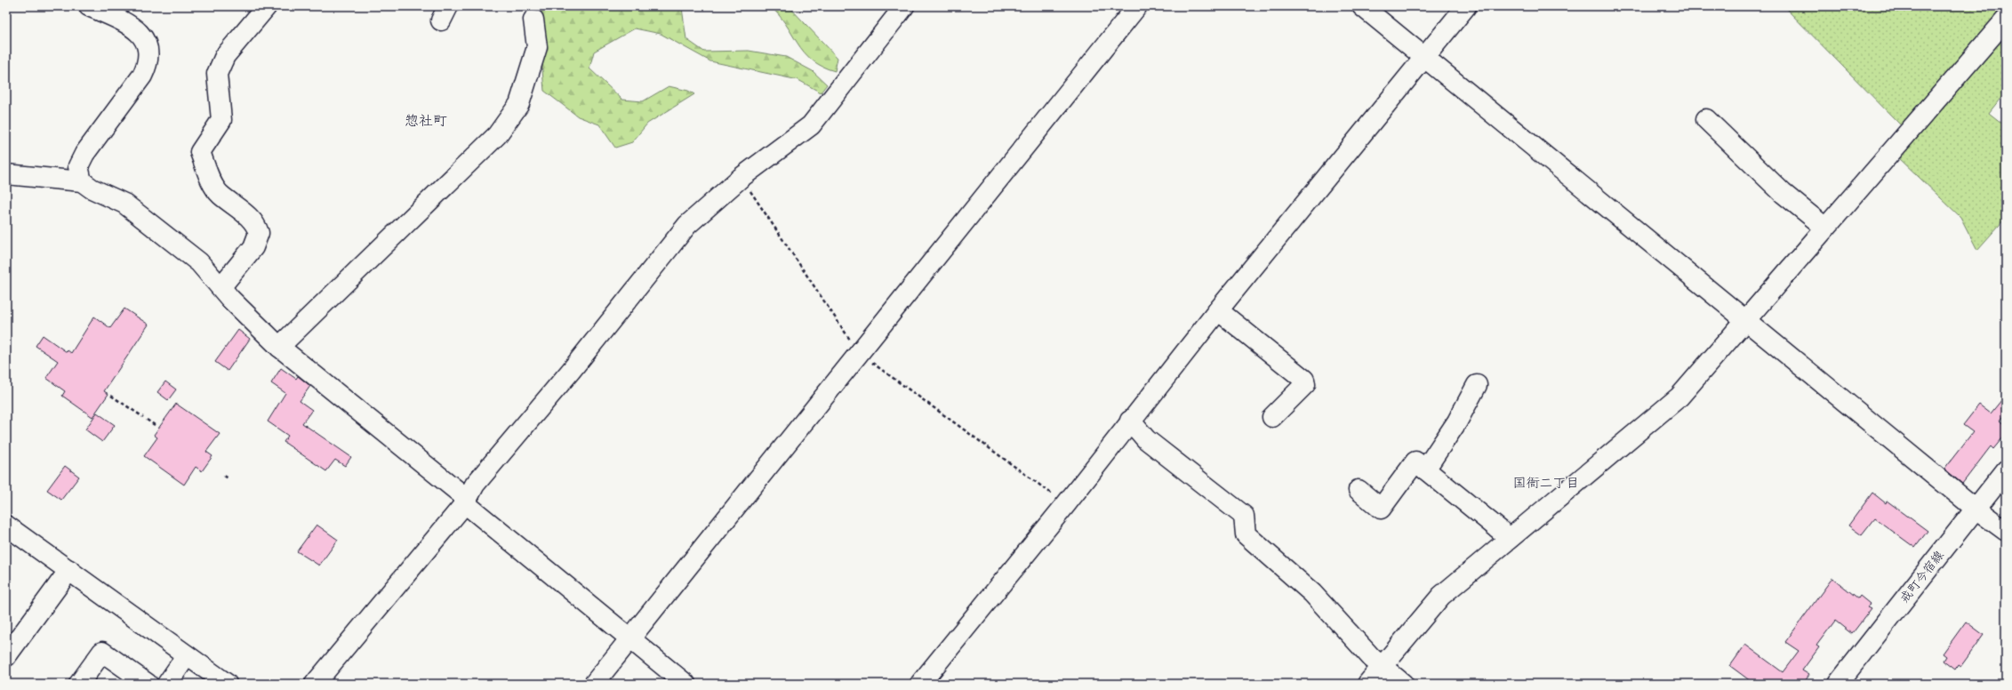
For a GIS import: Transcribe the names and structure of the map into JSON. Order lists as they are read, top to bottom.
{
  "streets": {
    "street": ["戒町今宿線"]
  },
  "districts": ["惣社町", "国衙二丁目"]
}
